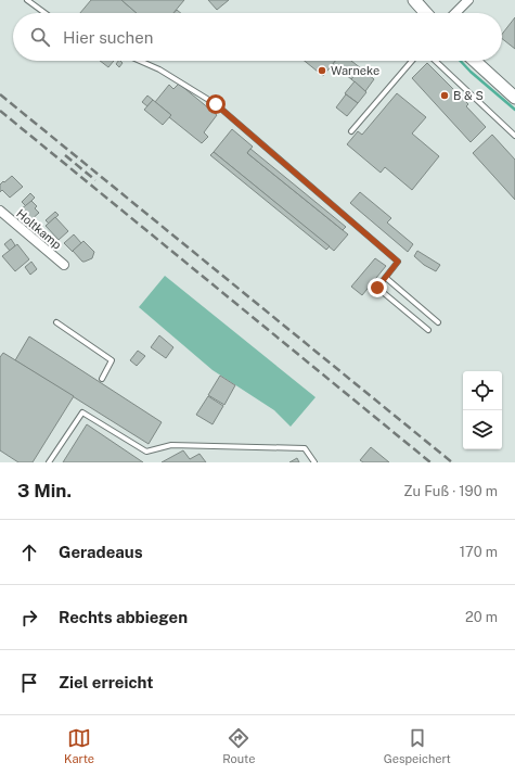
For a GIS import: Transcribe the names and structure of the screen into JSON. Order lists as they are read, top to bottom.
{
  "streets": {
    "street": ["Holtkamp"]
  },
  "places": ["Warneke", "B & S"],
  "page": {
    "search": "Hier suchen",
    "heading": ["3 Min.", "Zu Fuß · 190 m"],
    "list": [
      ["Geradeaus", "170 m"],
      ["Rechts abbiegen", "20 m"],
      "Ziel erreicht"
    ],
    "nav": ["Karte", "Route", "Gespeichert"]
  }
}
